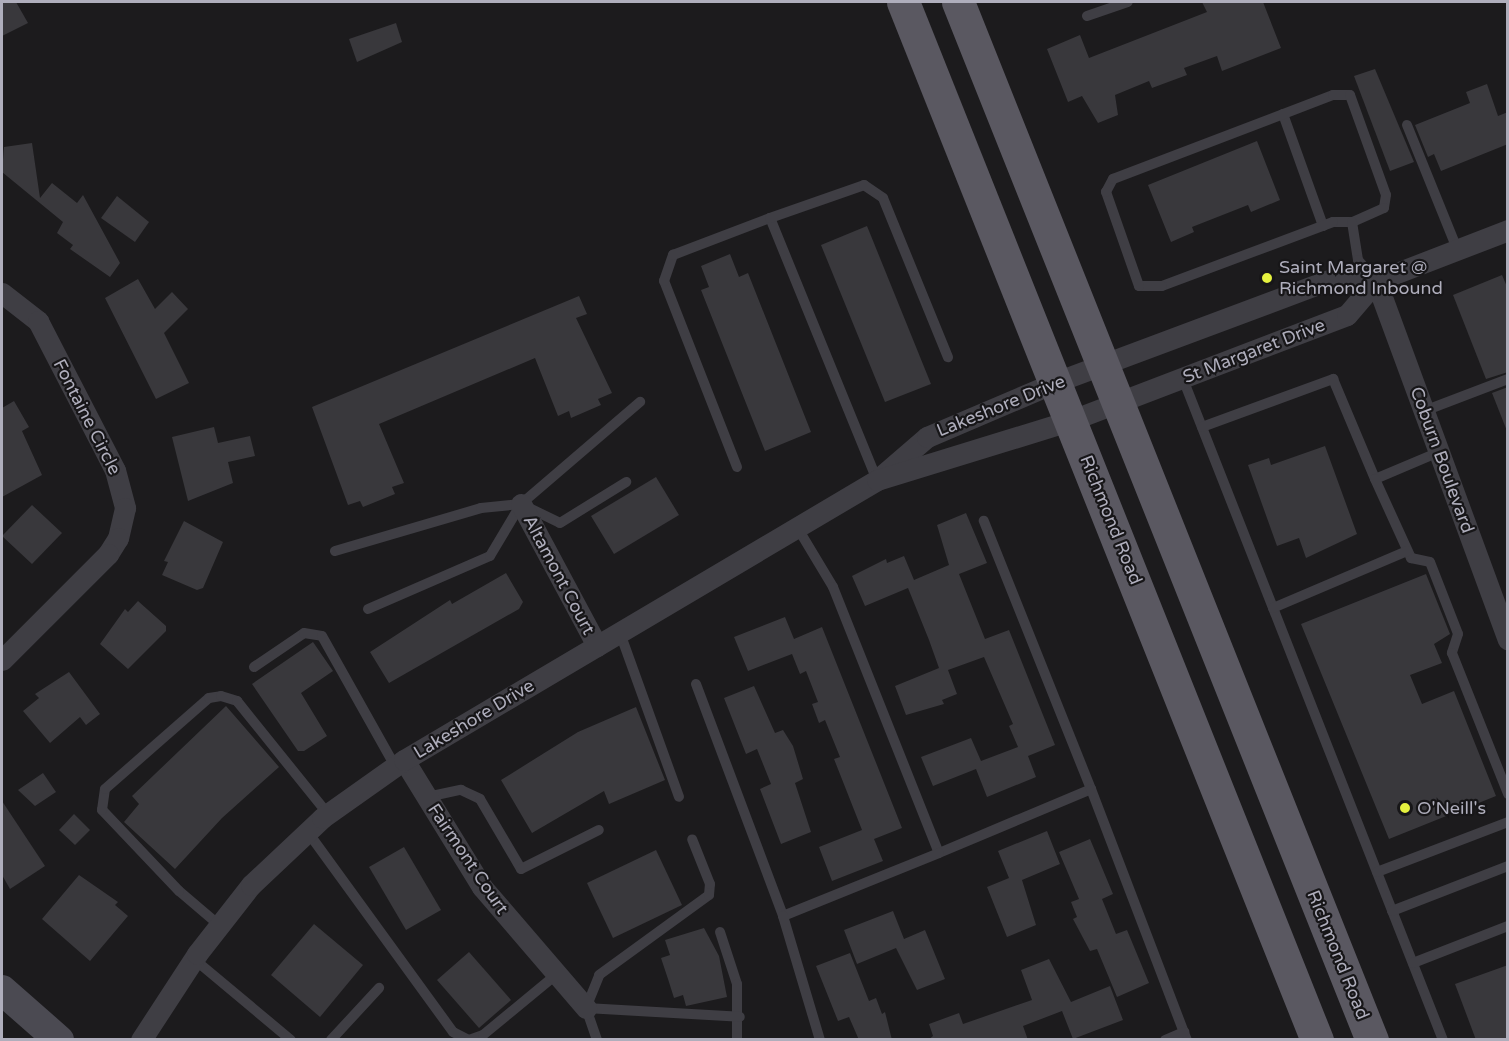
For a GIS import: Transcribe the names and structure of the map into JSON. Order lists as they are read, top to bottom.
{
  "streets": {
    "main road": ["Richmond Road"],
    "street": [
      "St Margaret Drive",
      "Lakeshore Drive",
      "Fontaine Circle",
      "Coburn Boulevard",
      "Altamont Court",
      "Fairmont Court"
    ]
  },
  "crossings": [
    ["St Margaret Drive", "Lakeshore Drive"],
    ["St Margaret Drive", "Coburn Boulevard"],
    ["St Margaret Drive", "Richmond Road"],
    ["Lakeshore Drive", "Richmond Road"],
    ["Lakeshore Drive", "Altamont Court"],
    ["Lakeshore Drive", "Fairmont Court"]
  ],
  "places": ["Saint Margaret @ Richmond Inbound", "O'Neill's"]
}
